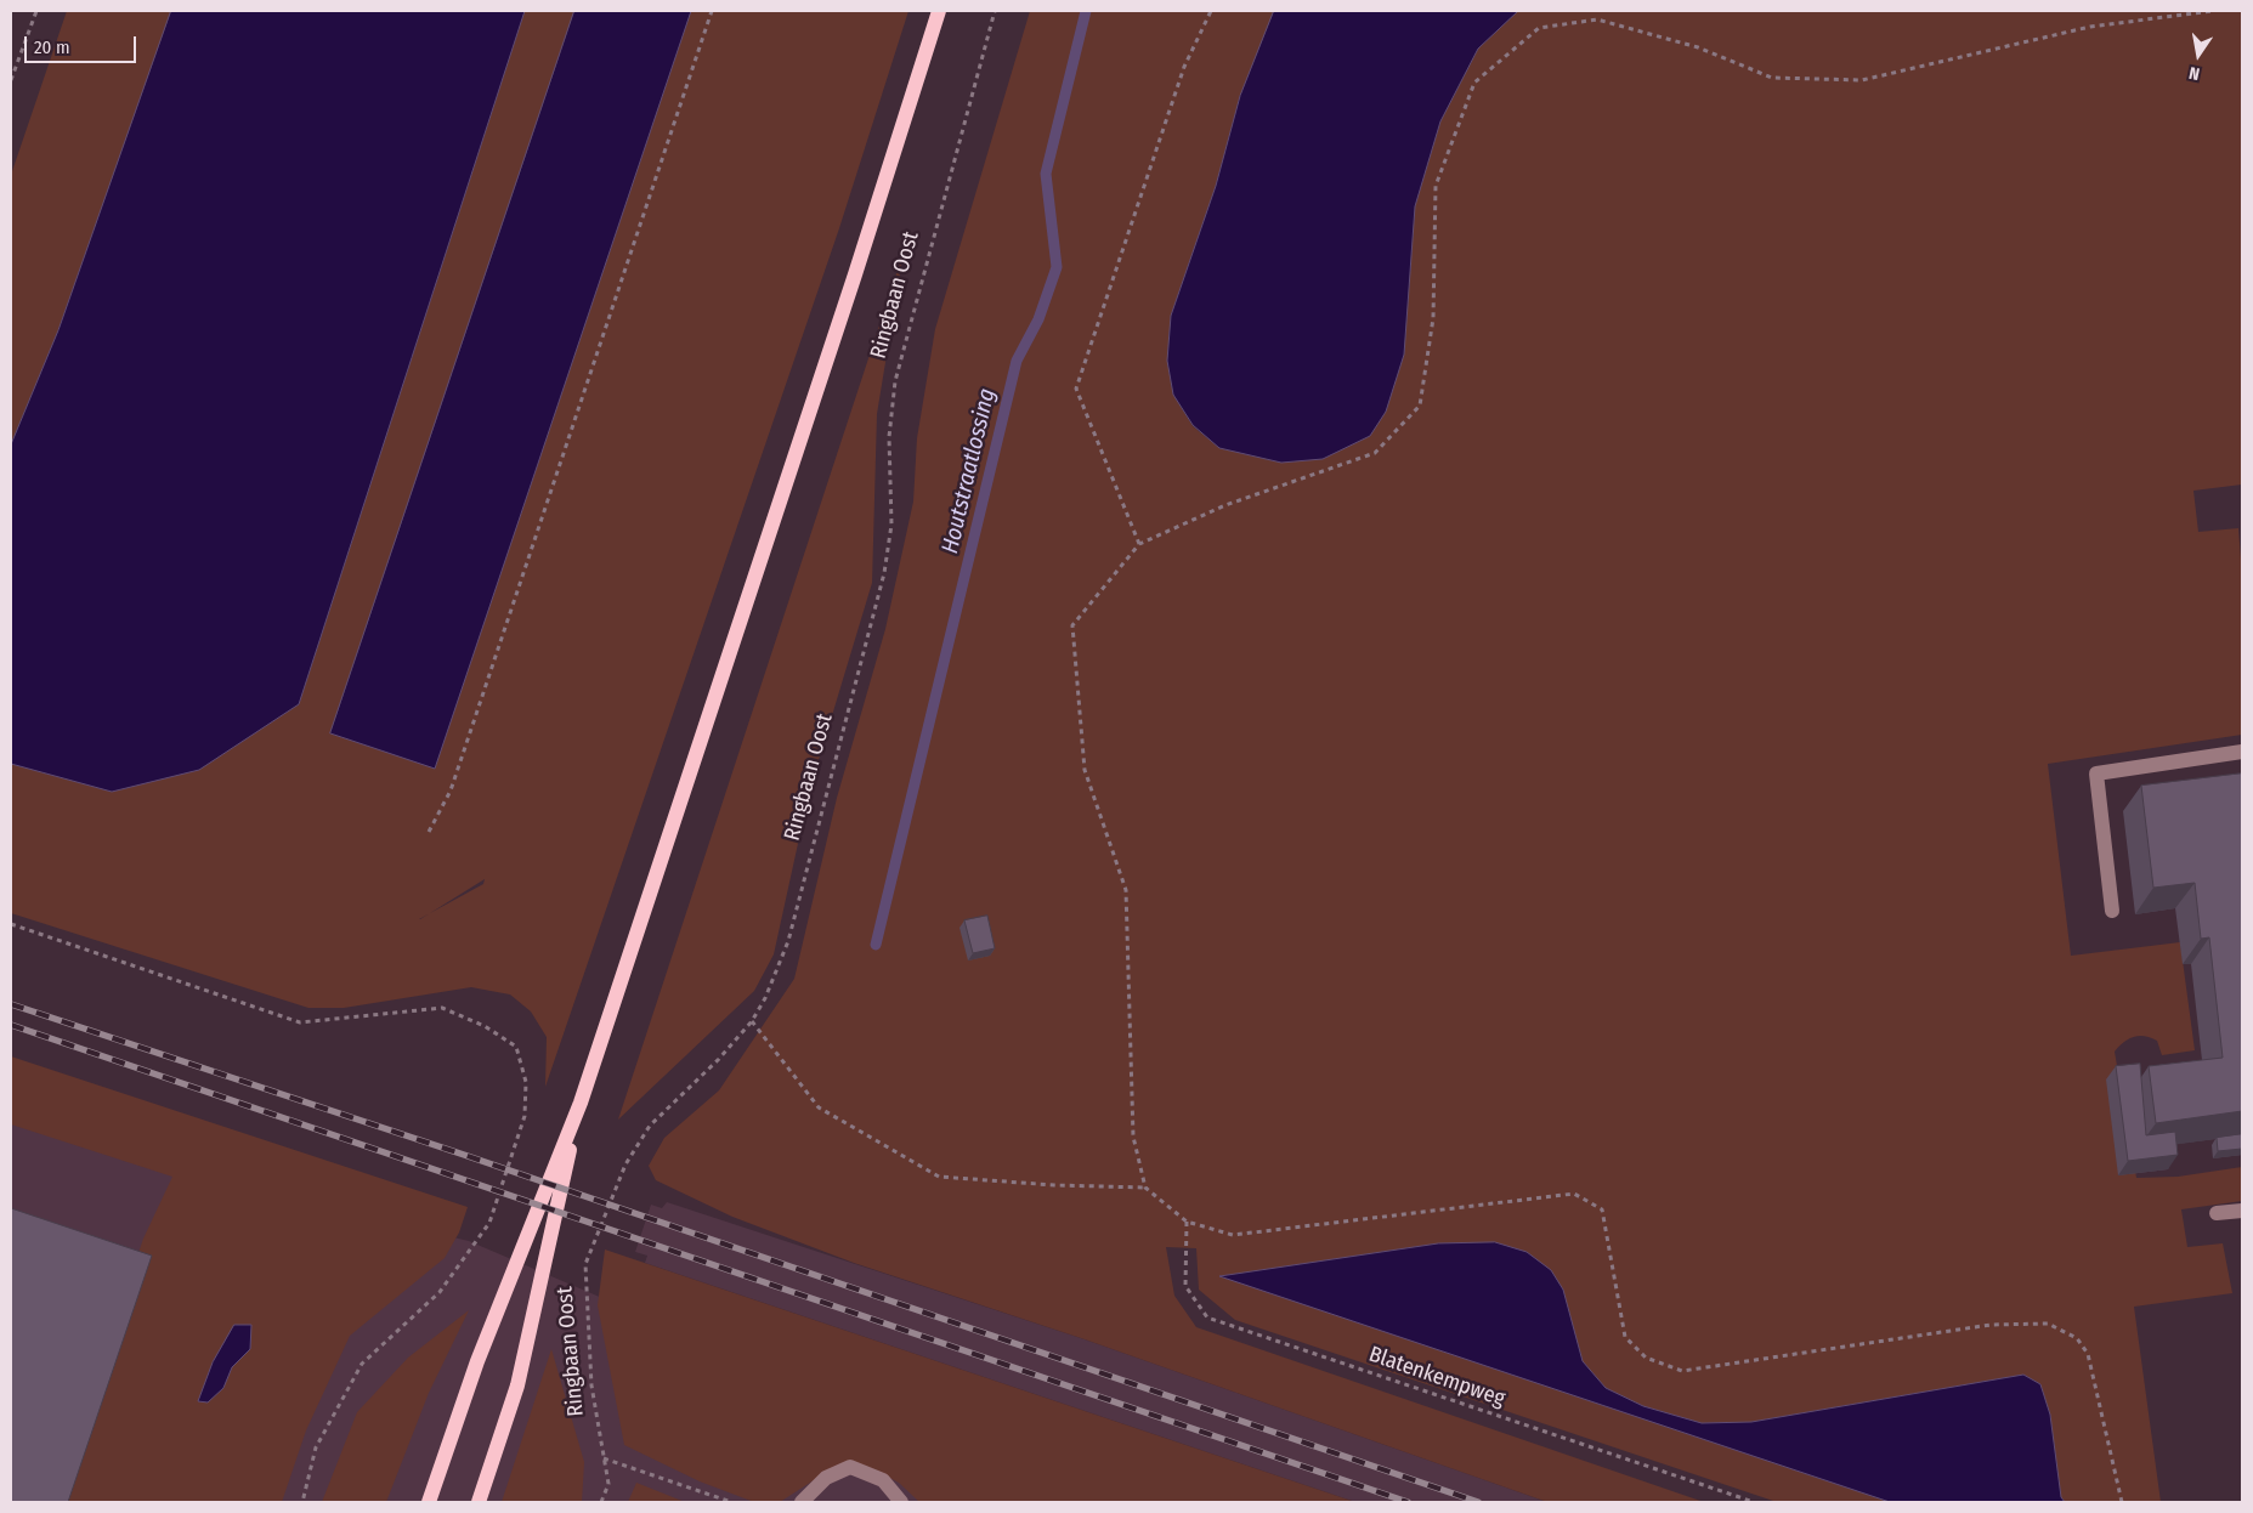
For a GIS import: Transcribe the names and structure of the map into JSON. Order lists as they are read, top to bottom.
{
  "streets": {
    "main road": ["Ringbaan Oost"],
    "path": ["Blatenkempweg"]
  },
  "water": ["Houtstraatlossing"],
  "scale_bar": "20 m",
  "north": "bottom"
}
